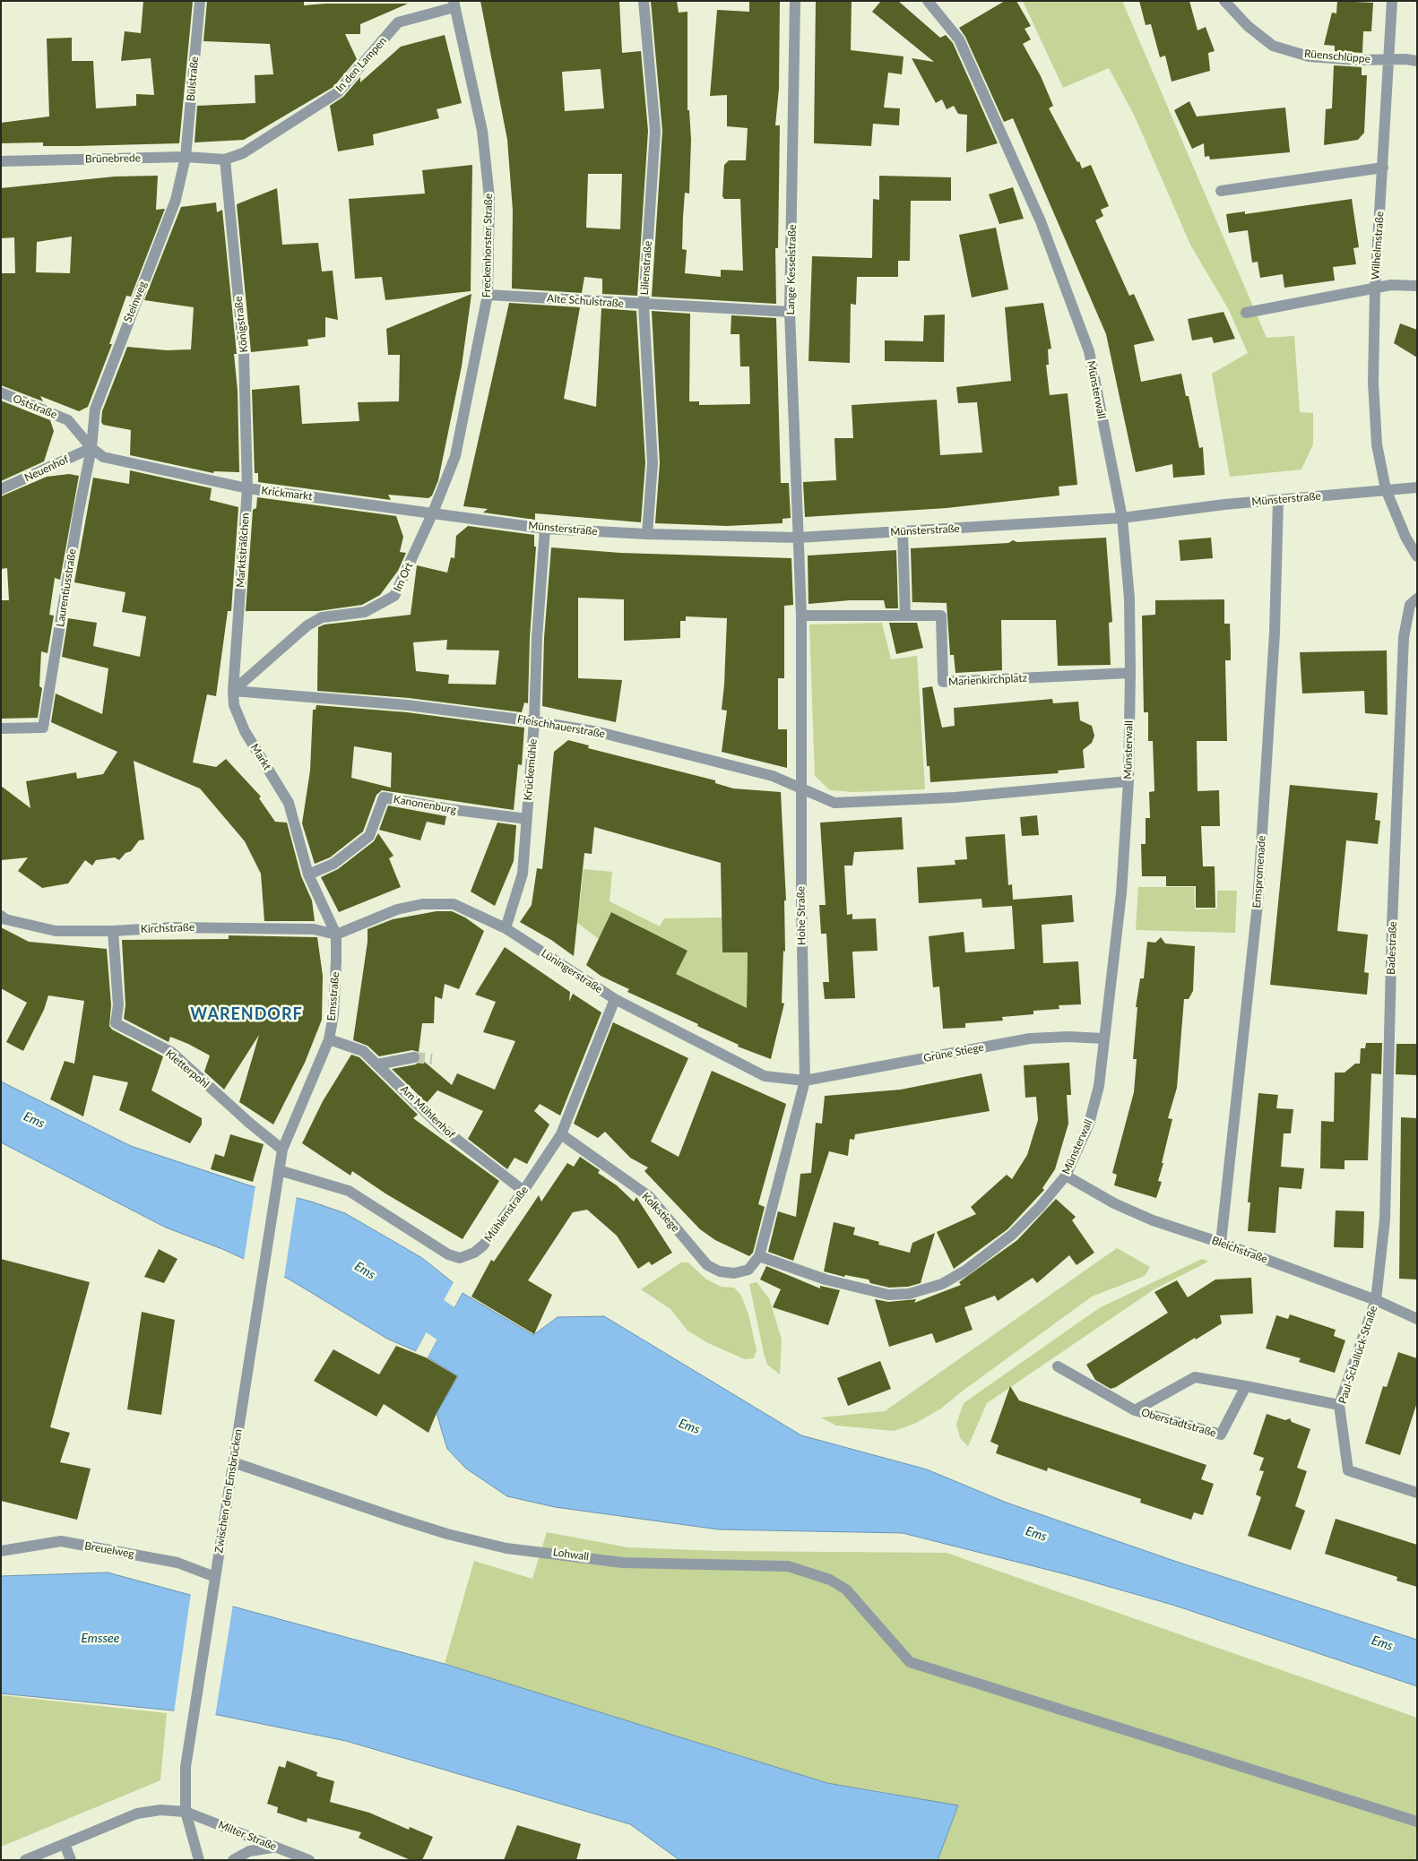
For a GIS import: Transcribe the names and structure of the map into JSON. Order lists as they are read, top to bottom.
{
  "streets": {
    "street": [
      "Rüenschlüppe",
      "In den Lampen",
      "Bülstraße",
      "Brünebrede",
      "Freckenhorster Straße",
      "Wilhelmstraße",
      "Lilienstraße",
      "Lange Kesselstraße",
      "Alte Schulstraße",
      "Steinweg",
      "Königstraße",
      "Münsterwall",
      "Oststraße",
      "Neuenhof",
      "Krickmarkt",
      "Münsterstraße",
      "Marktsträßchen",
      "Im Ort",
      "Laurentiusstraße",
      "Marienkirchplatz",
      "Fleischhauerstraße",
      "Markt",
      "Krückemühle",
      "Kanonenburg",
      "Emspromenade",
      "Hohe Straße",
      "Kirchstraße",
      "Badestraße",
      "Lüningerstraße",
      "Emsstraße",
      "Grüne Stiege",
      "Kletterpohl",
      "Am Mühlenhof",
      "Kolkstiege",
      "Mühlenstraße",
      "Bleichstraße",
      "Paul-Schallück-Straße",
      "Oberstadtstraße",
      "Zwischen den Emsbrücken",
      "Breuelweg",
      "Lohwall",
      "Milter Straße"
    ]
  },
  "crossings": [
    ["Rüenschlüppe", "Wilhelmstraße"],
    ["In den Lampen", "Brünebrede"],
    ["In den Lampen", "Freckenhorster Straße"],
    ["In den Lampen", "Königstraße"],
    ["Bülstraße", "Brünebrede"],
    ["Bülstraße", "Steinweg"],
    ["Brünebrede", "Steinweg"],
    ["Brünebrede", "Königstraße"],
    ["Freckenhorster Straße", "Alte Schulstraße"],
    ["Freckenhorster Straße", "Krickmarkt"],
    ["Freckenhorster Straße", "Münsterstraße"],
    ["Freckenhorster Straße", "Im Ort"],
    ["Wilhelmstraße", "Münsterstraße"],
    ["Lilienstraße", "Alte Schulstraße"],
    ["Lilienstraße", "Münsterstraße"],
    ["Lange Kesselstraße", "Alte Schulstraße"],
    ["Lange Kesselstraße", "Münsterstraße"],
    ["Lange Kesselstraße", "Hohe Straße"],
    ["Steinweg", "Oststraße"],
    ["Steinweg", "Neuenhof"],
    ["Steinweg", "Krickmarkt"],
    ["Steinweg", "Laurentiusstraße"],
    ["Königstraße", "Krickmarkt"],
    ["Königstraße", "Marktsträßchen"],
    ["Münsterwall", "Münsterstraße"],
    ["Münsterwall", "Marienkirchplatz"],
    ["Münsterwall", "Hohe Straße"],
    ["Münsterwall", "Grüne Stiege"],
    ["Münsterwall", "Kolkstiege"],
    ["Münsterwall", "Bleichstraße"],
    ["Oststraße", "Neuenhof"],
    ["Oststraße", "Krickmarkt"],
    ["Oststraße", "Laurentiusstraße"],
    ["Neuenhof", "Krickmarkt"],
    ["Neuenhof", "Laurentiusstraße"],
    ["Krickmarkt", "Münsterstraße"],
    ["Krickmarkt", "Marktsträßchen"],
    ["Krickmarkt", "Im Ort"],
    ["Krickmarkt", "Laurentiusstraße"],
    ["Münsterstraße", "Im Ort"],
    ["Münsterstraße", "Krückemühle"],
    ["Münsterstraße", "Emspromenade"],
    ["Münsterstraße", "Hohe Straße"],
    ["Marktsträßchen", "Markt"],
    ["Im Ort", "Fleischhauerstraße"],
    ["Im Ort", "Markt"],
    ["Marienkirchplatz", "Hohe Straße"],
    ["Fleischhauerstraße", "Markt"],
    ["Fleischhauerstraße", "Krückemühle"],
    ["Fleischhauerstraße", "Hohe Straße"],
    ["Markt", "Emsstraße"],
    ["Krückemühle", "Kanonenburg"],
    ["Krückemühle", "Lüningerstraße"],
    ["Kanonenburg", "Emsstraße"],
    ["Emspromenade", "Bleichstraße"],
    ["Hohe Straße", "Lüningerstraße"],
    ["Hohe Straße", "Grüne Stiege"],
    ["Hohe Straße", "Kolkstiege"],
    ["Kirchstraße", "Lüningerstraße"],
    ["Kirchstraße", "Emsstraße"],
    ["Kirchstraße", "Kletterpohl"],
    ["Badestraße", "Bleichstraße"],
    ["Badestraße", "Paul-Schallück-Straße"],
    ["Lüningerstraße", "Emsstraße"],
    ["Lüningerstraße", "Grüne Stiege"],
    ["Lüningerstraße", "Mühlenstraße"],
    ["Emsstraße", "Kletterpohl"],
    ["Emsstraße", "Am Mühlenhof"],
    ["Emsstraße", "Mühlenstraße"],
    ["Emsstraße", "Zwischen den Emsbrücken"],
    ["Am Mühlenhof", "Mühlenstraße"],
    ["Kolkstiege", "Mühlenstraße"],
    ["Mühlenstraße", "Zwischen den Emsbrücken"],
    ["Bleichstraße", "Paul-Schallück-Straße"],
    ["Paul-Schallück-Straße", "Oberstadtstraße"],
    ["Zwischen den Emsbrücken", "Breuelweg"],
    ["Zwischen den Emsbrücken", "Lohwall"],
    ["Zwischen den Emsbrücken", "Milter Straße"]
  ],
  "districts": ["WARENDORF"],
  "water": ["Ems", "Emssee"]
}
